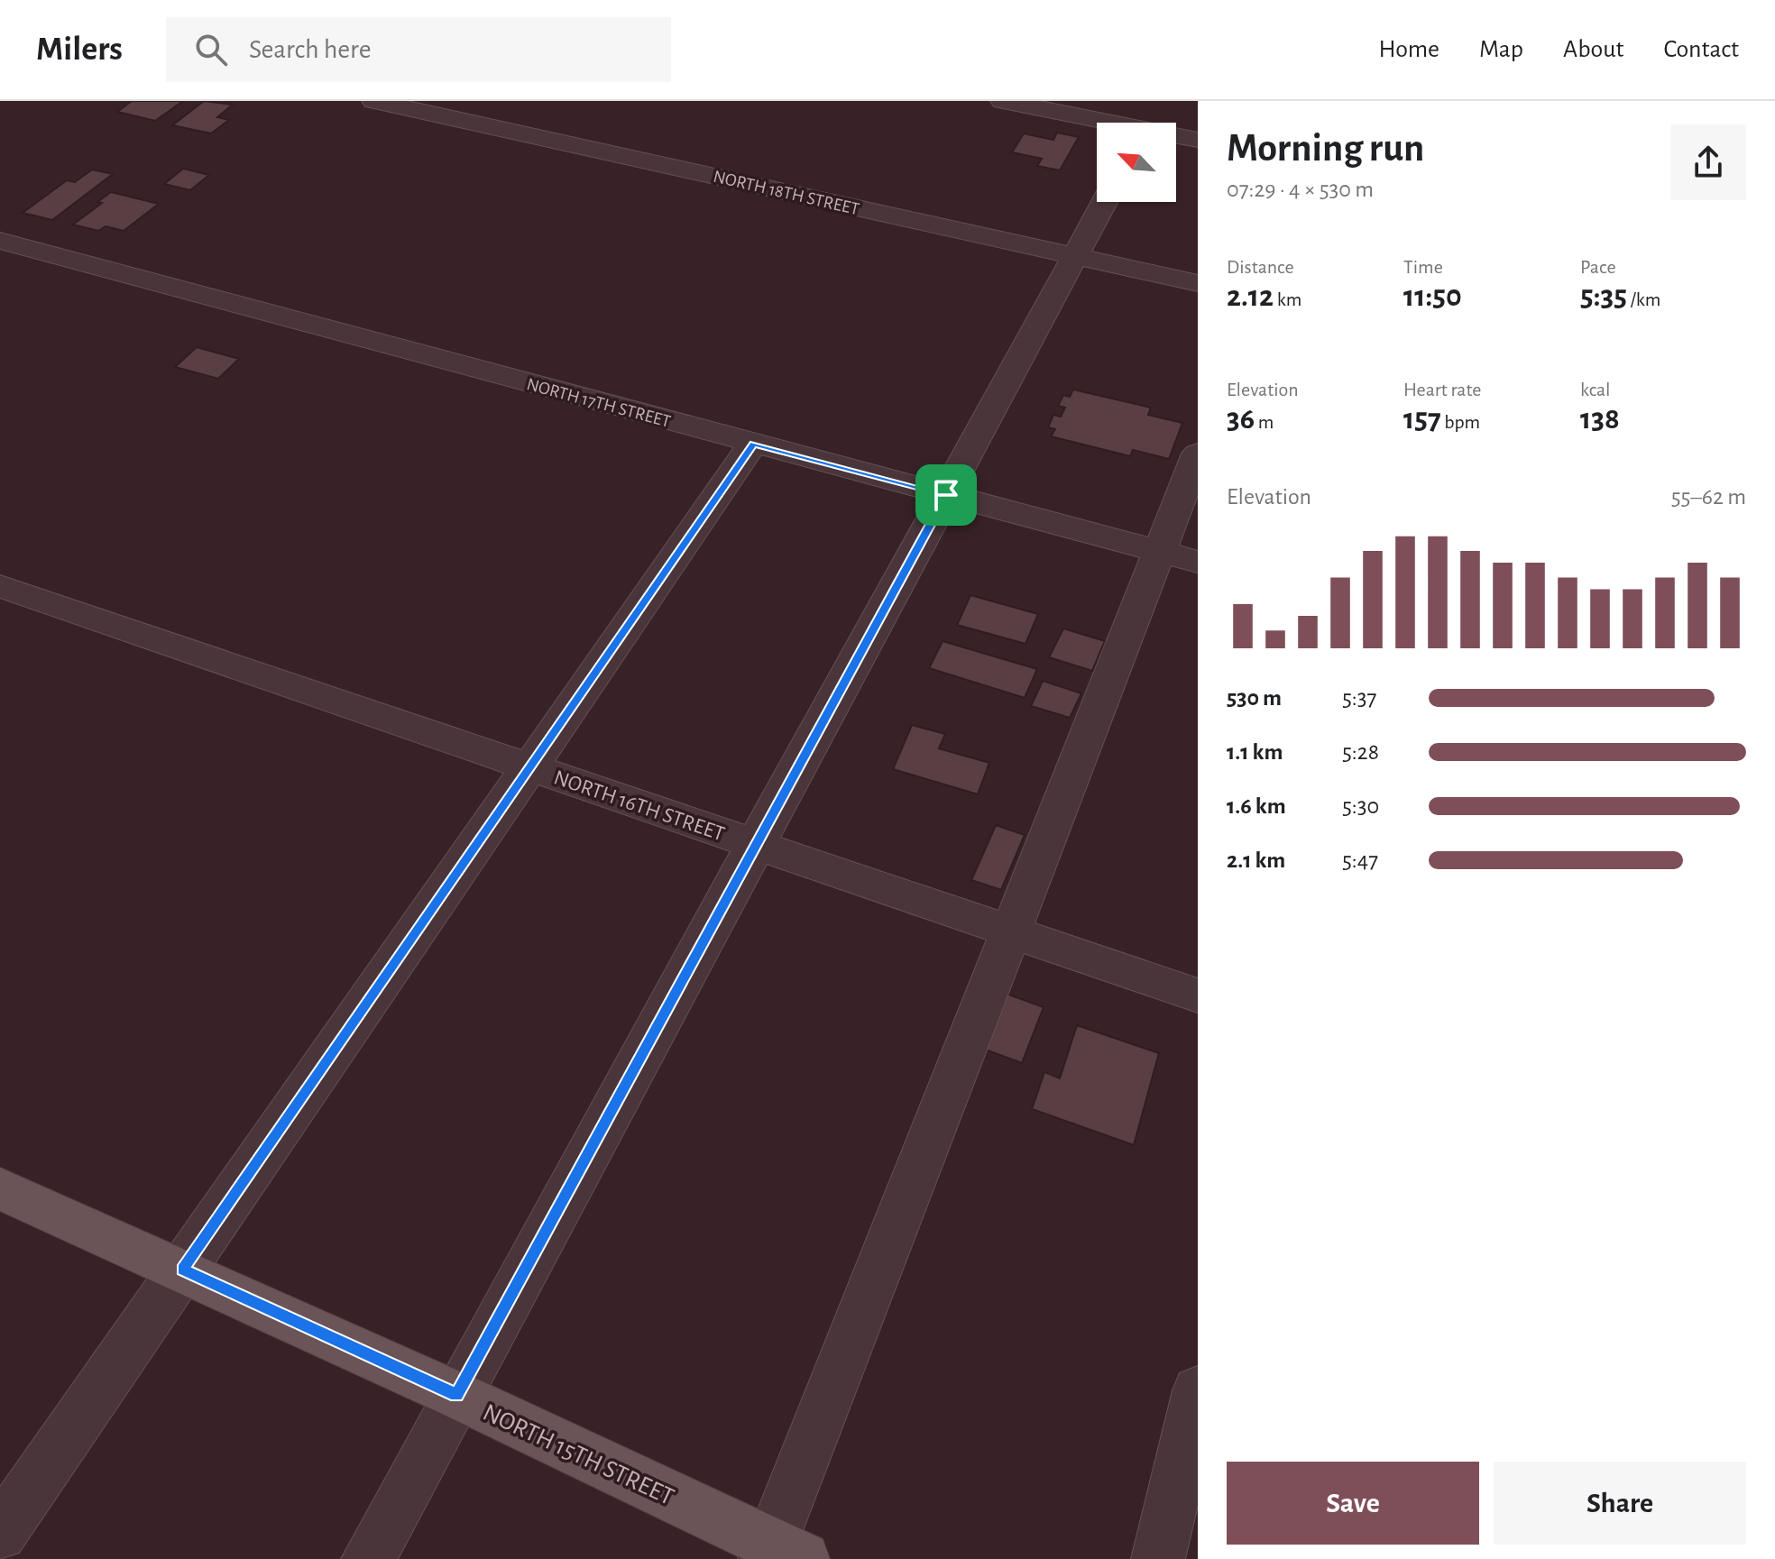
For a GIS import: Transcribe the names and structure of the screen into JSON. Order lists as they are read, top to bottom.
{
  "streets": {
    "main road": ["NORTH 15TH STREET"],
    "street": ["NORTH 18TH STREET", "NORTH 17TH STREET", "NORTH 16TH STREET"]
  },
  "north": "top left",
  "page": {
    "header": "Milers",
    "search": "Search here",
    "nav": [
      "Home",
      "Map",
      "About",
      "Contact"
    ],
    "heading": ["Morning run", "07:29 · 4 × 530 m"],
    "stats": [
      ["Distance", "2.12 km"],
      ["Time", "11:50"],
      ["Pace", "5:35 /km"],
      ["Elevation", "36 m"],
      ["Heart rate", "157 bpm"],
      ["kcal", "138"]
    ],
    "chart": ["Elevation", "55–62 m"],
    "list": [
      {
        "name": "530 m",
        "note": "5:37"
      },
      {
        "name": "1.1 km",
        "note": "5:28"
      },
      {
        "name": "1.6 km",
        "note": "5:30"
      },
      {
        "name": "2.1 km",
        "note": "5:47"
      }
    ],
    "buttons": ["Save", "Share"]
  }
}
